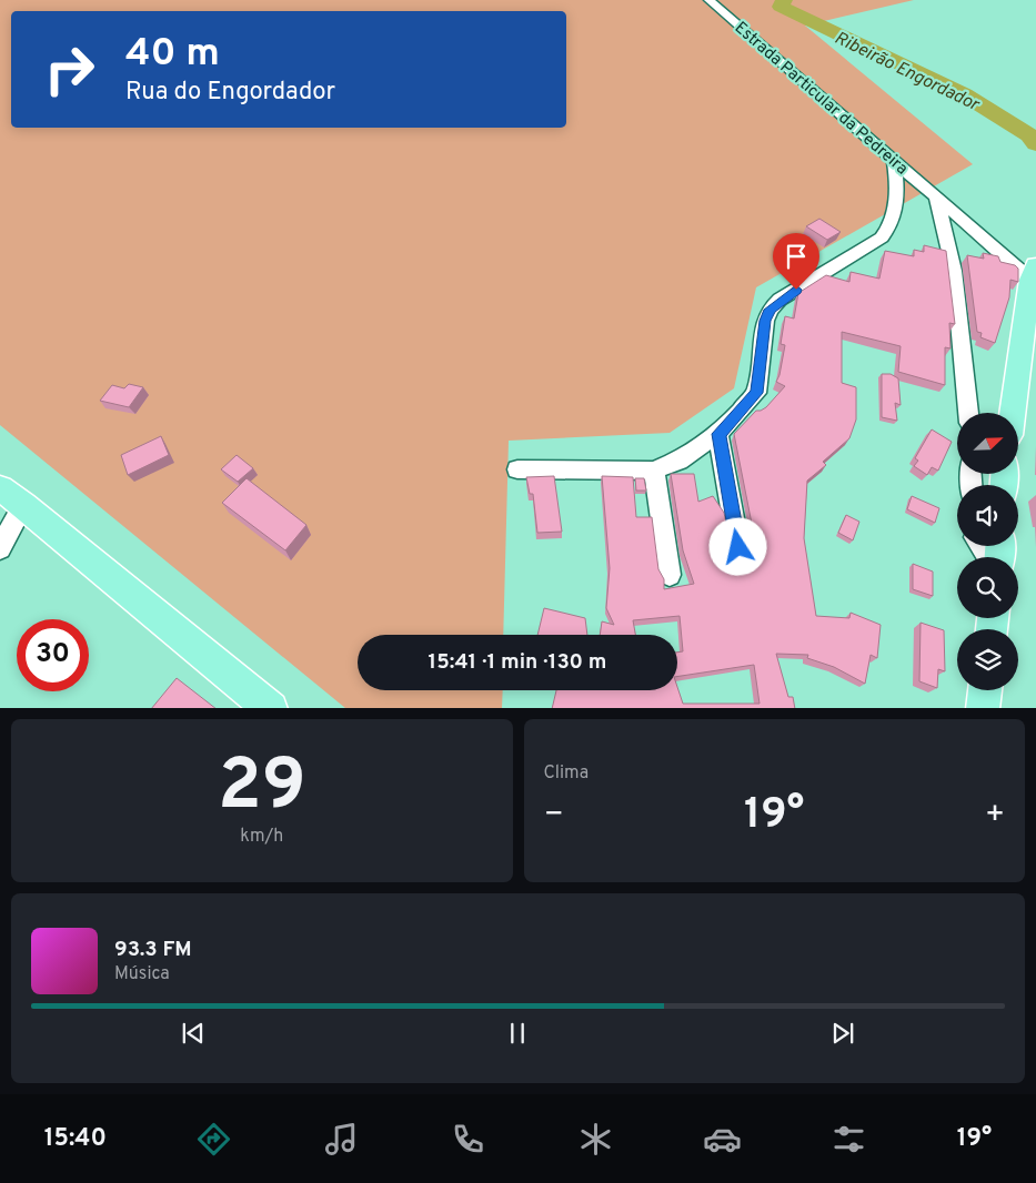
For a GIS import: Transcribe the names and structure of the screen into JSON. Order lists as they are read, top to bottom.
{
  "streets": {
    "street": ["Estrada Particular da Pedreira"]
  },
  "water": ["Ribeirão Engordador"],
  "north": "top right",
  "page": {
    "turn": ["40 m", "Rua do Engordador"],
    "limit": "30",
    "trip": "15:41 · 1 min · 130 m",
    "tile": [
      ["29", "km/h"],
      "Clima"
    ],
    "heat": ["−", "19°", "+"],
    "song": ["93.3 FM", "Música"],
    "tabs": ["15:40", "19°"]
  }
}
